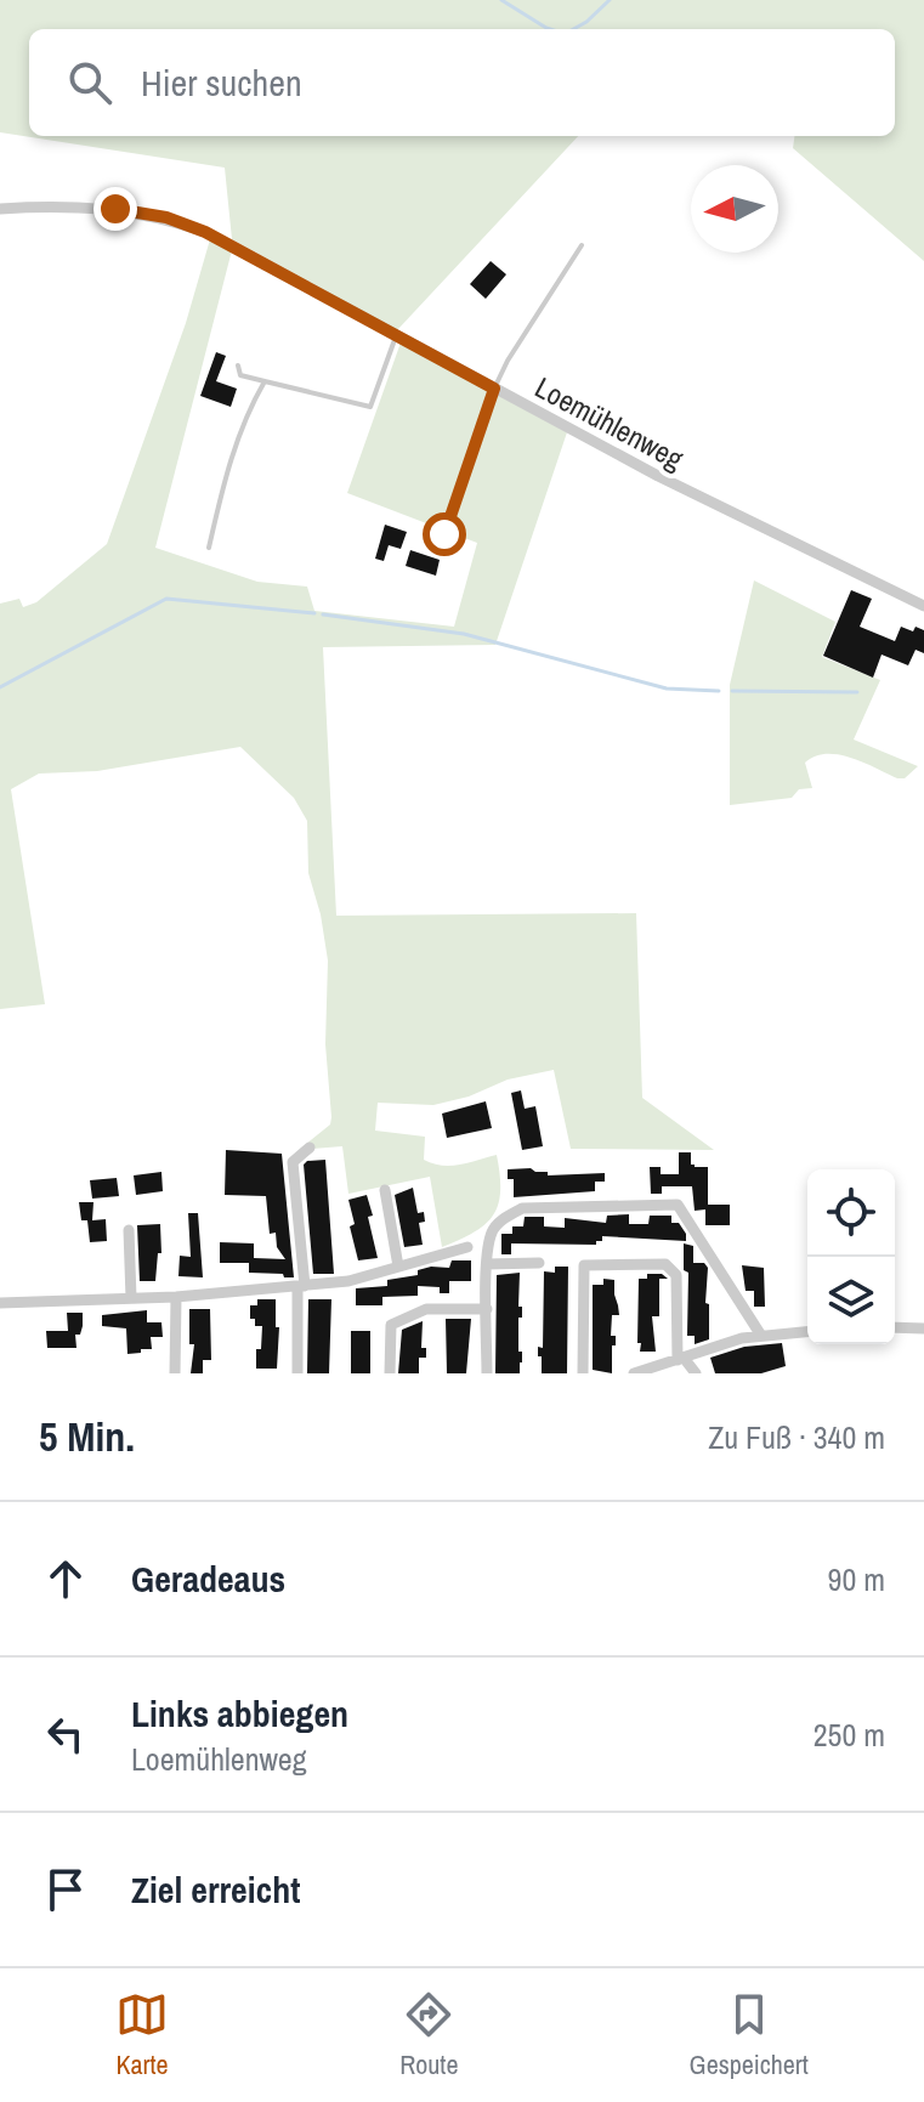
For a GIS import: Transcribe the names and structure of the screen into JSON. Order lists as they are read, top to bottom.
{
  "streets": {
    "street": ["Loemühlenweg"]
  },
  "north": "left",
  "page": {
    "search": "Hier suchen",
    "heading": ["5 Min.", "Zu Fuß · 340 m"],
    "list": [
      ["Geradeaus", "90 m"],
      ["Links abbiegen", "Loemühlenweg", "250 m"],
      "Ziel erreicht"
    ],
    "nav": ["Karte", "Route", "Gespeichert"]
  }
}
